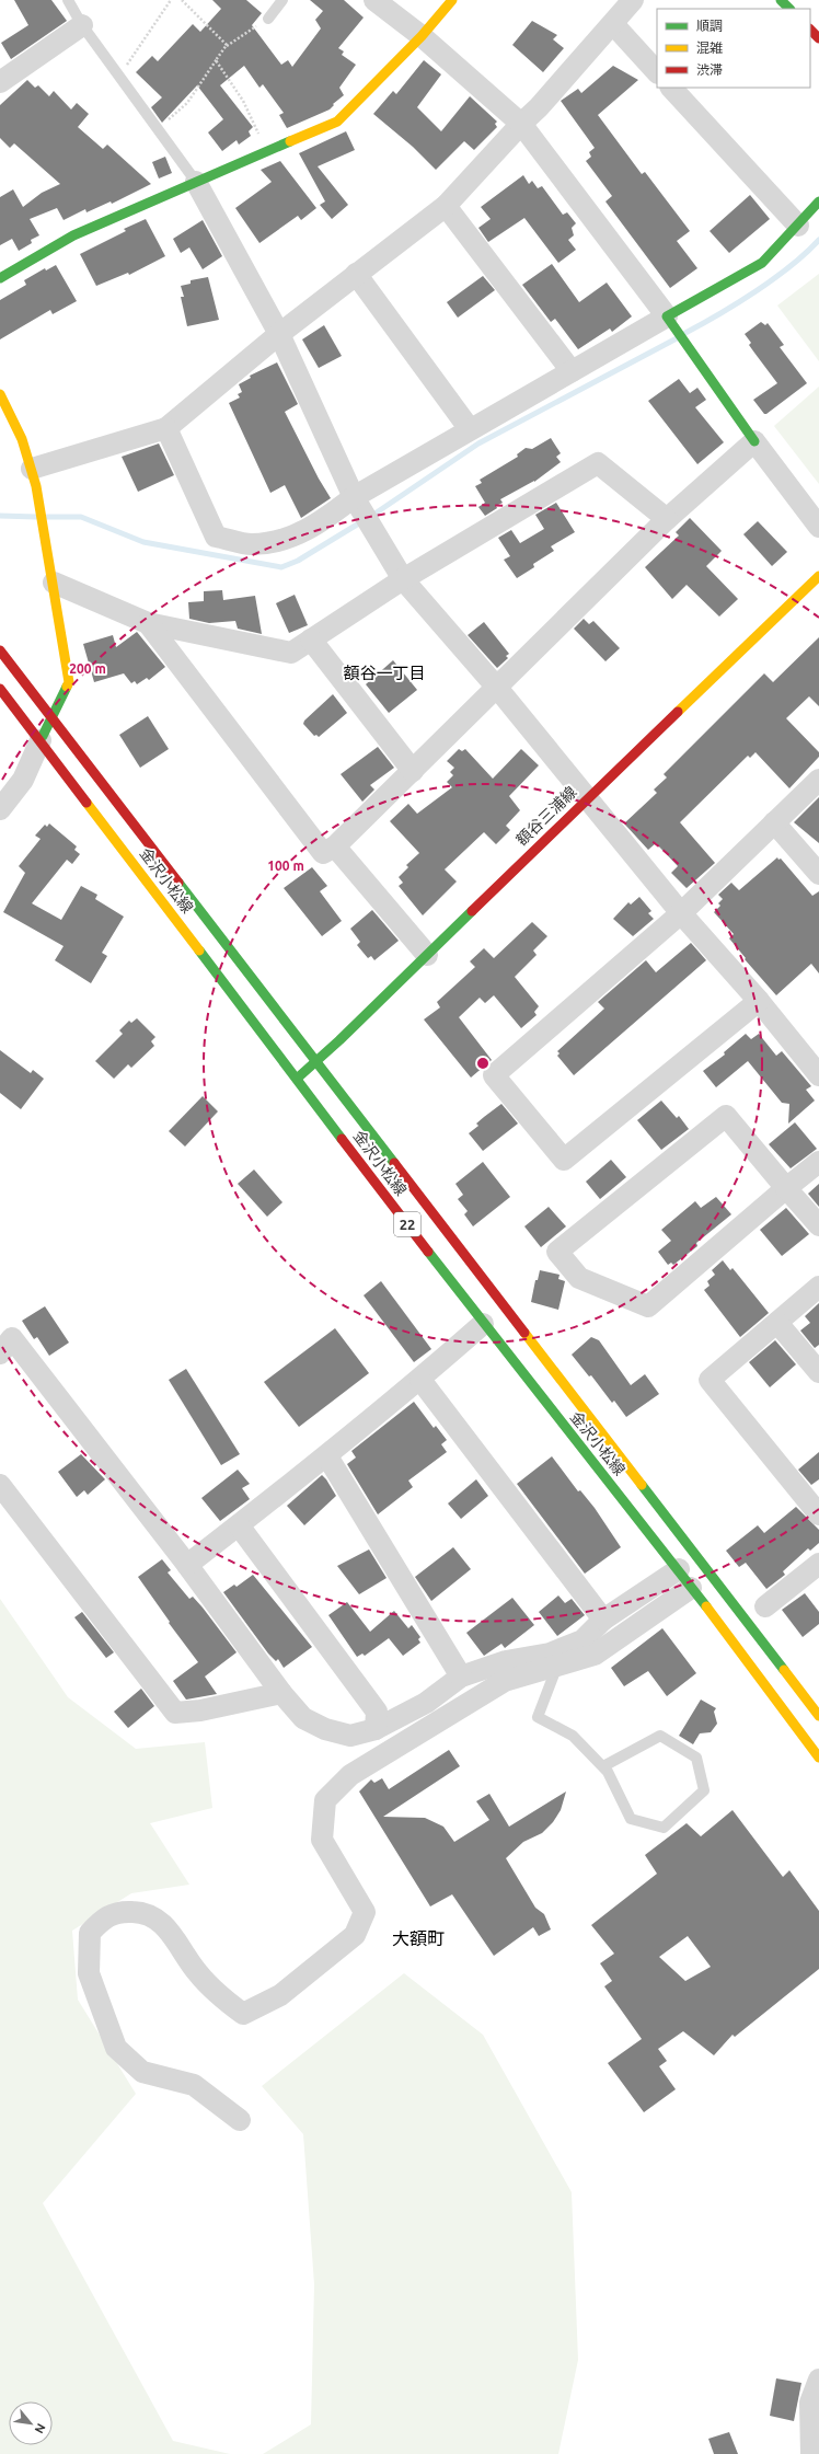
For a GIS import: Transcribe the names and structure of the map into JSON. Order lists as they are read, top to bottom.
{
  "streets": {
    "main road": ["額谷三浦線", "金沢小松線", "22"]
  },
  "crossings": [
    ["額谷三浦線", "金沢小松線"]
  ],
  "districts": ["額谷一丁目", "大額町"],
  "legend": ["順調", "混雑", "渋滞"],
  "north": "bottom right",
  "rings": ["200 m", "100 m"]
}
